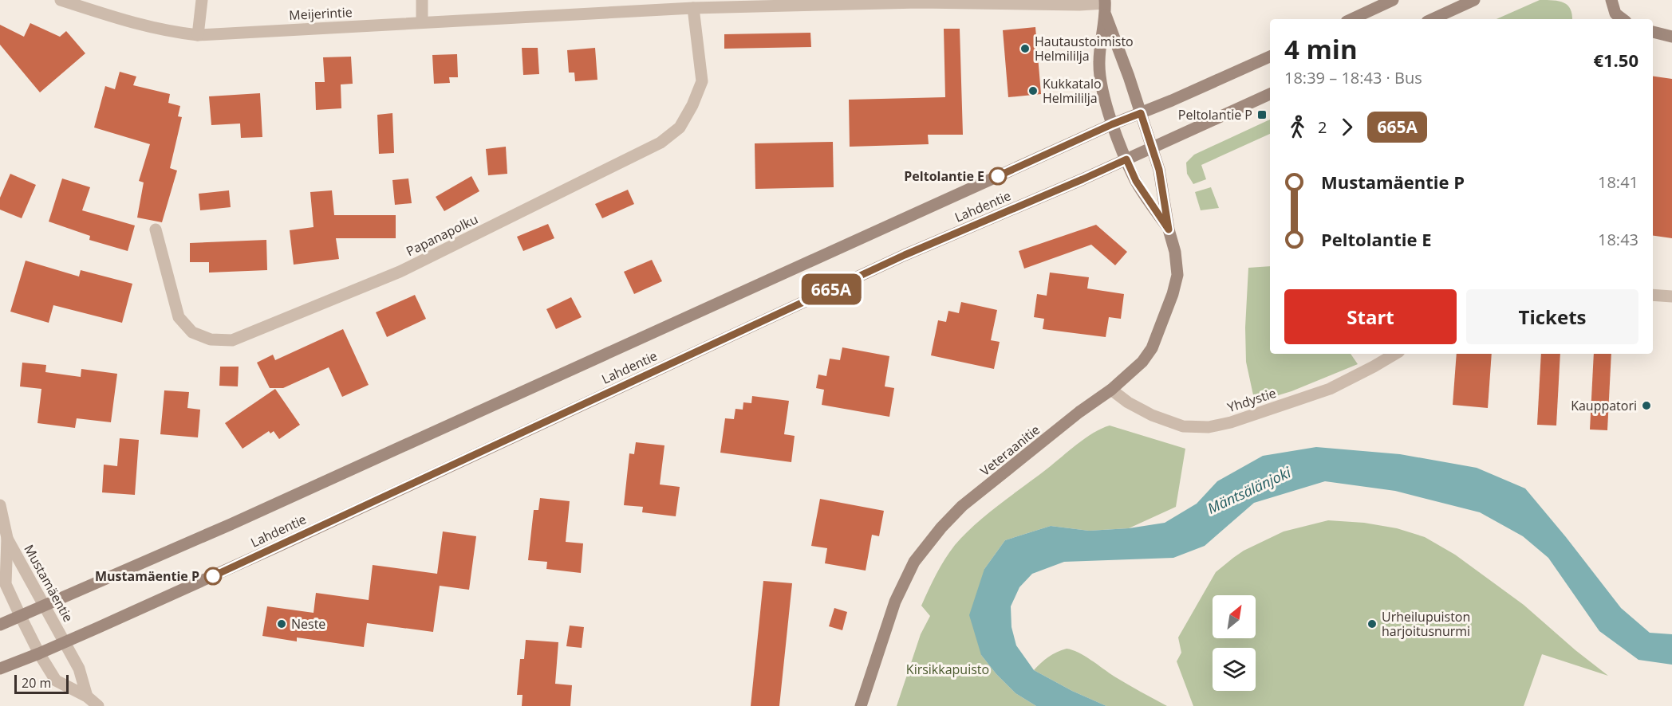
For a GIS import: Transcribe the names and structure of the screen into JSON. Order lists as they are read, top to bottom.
{
  "streets": {
    "main road": ["Lahdentie", "Veteraanitie"],
    "street": [
      "Meijerintie",
      "Papanapolku",
      "Yhdystie",
      "Mustamäentie"
    ]
  },
  "crossings": [
    ["Meijerintie", "Papanapolku"],
    ["Lahdentie", "Veteraanitie"],
    ["Lahdentie", "Mustamäentie"],
    ["Yhdystie", "Veteraanitie"]
  ],
  "water": ["Mäntsälänjoki"],
  "parks": ["Kirsikkapuisto"],
  "places": {
    "other": [
      "Hautaustoimisto Helmililja",
      "Kukkatalo Helmililja",
      "Peltolantie E",
      "Kauppatori",
      "Mustamäentie P",
      "Neste",
      "Urheilupuiston harjoitusnurmi"
    ],
    "transit": ["Peltolantie P"]
  },
  "lines": ["bus line 665A"],
  "scale_bar": "20 m",
  "north": "top right",
  "page": {
    "on_map": "665A",
    "heading": ["4 min", "18:39 – 18:43 · Bus", "€1.50"],
    "legs": ["2", "665A"],
    "list": [
      {
        "name": "Mustamäentie P",
        "value": "18:41"
      },
      {
        "name": "Peltolantie E",
        "value": "18:43"
      }
    ],
    "buttons": ["Start", "Tickets"],
    "scale": "20 m"
  }
}
